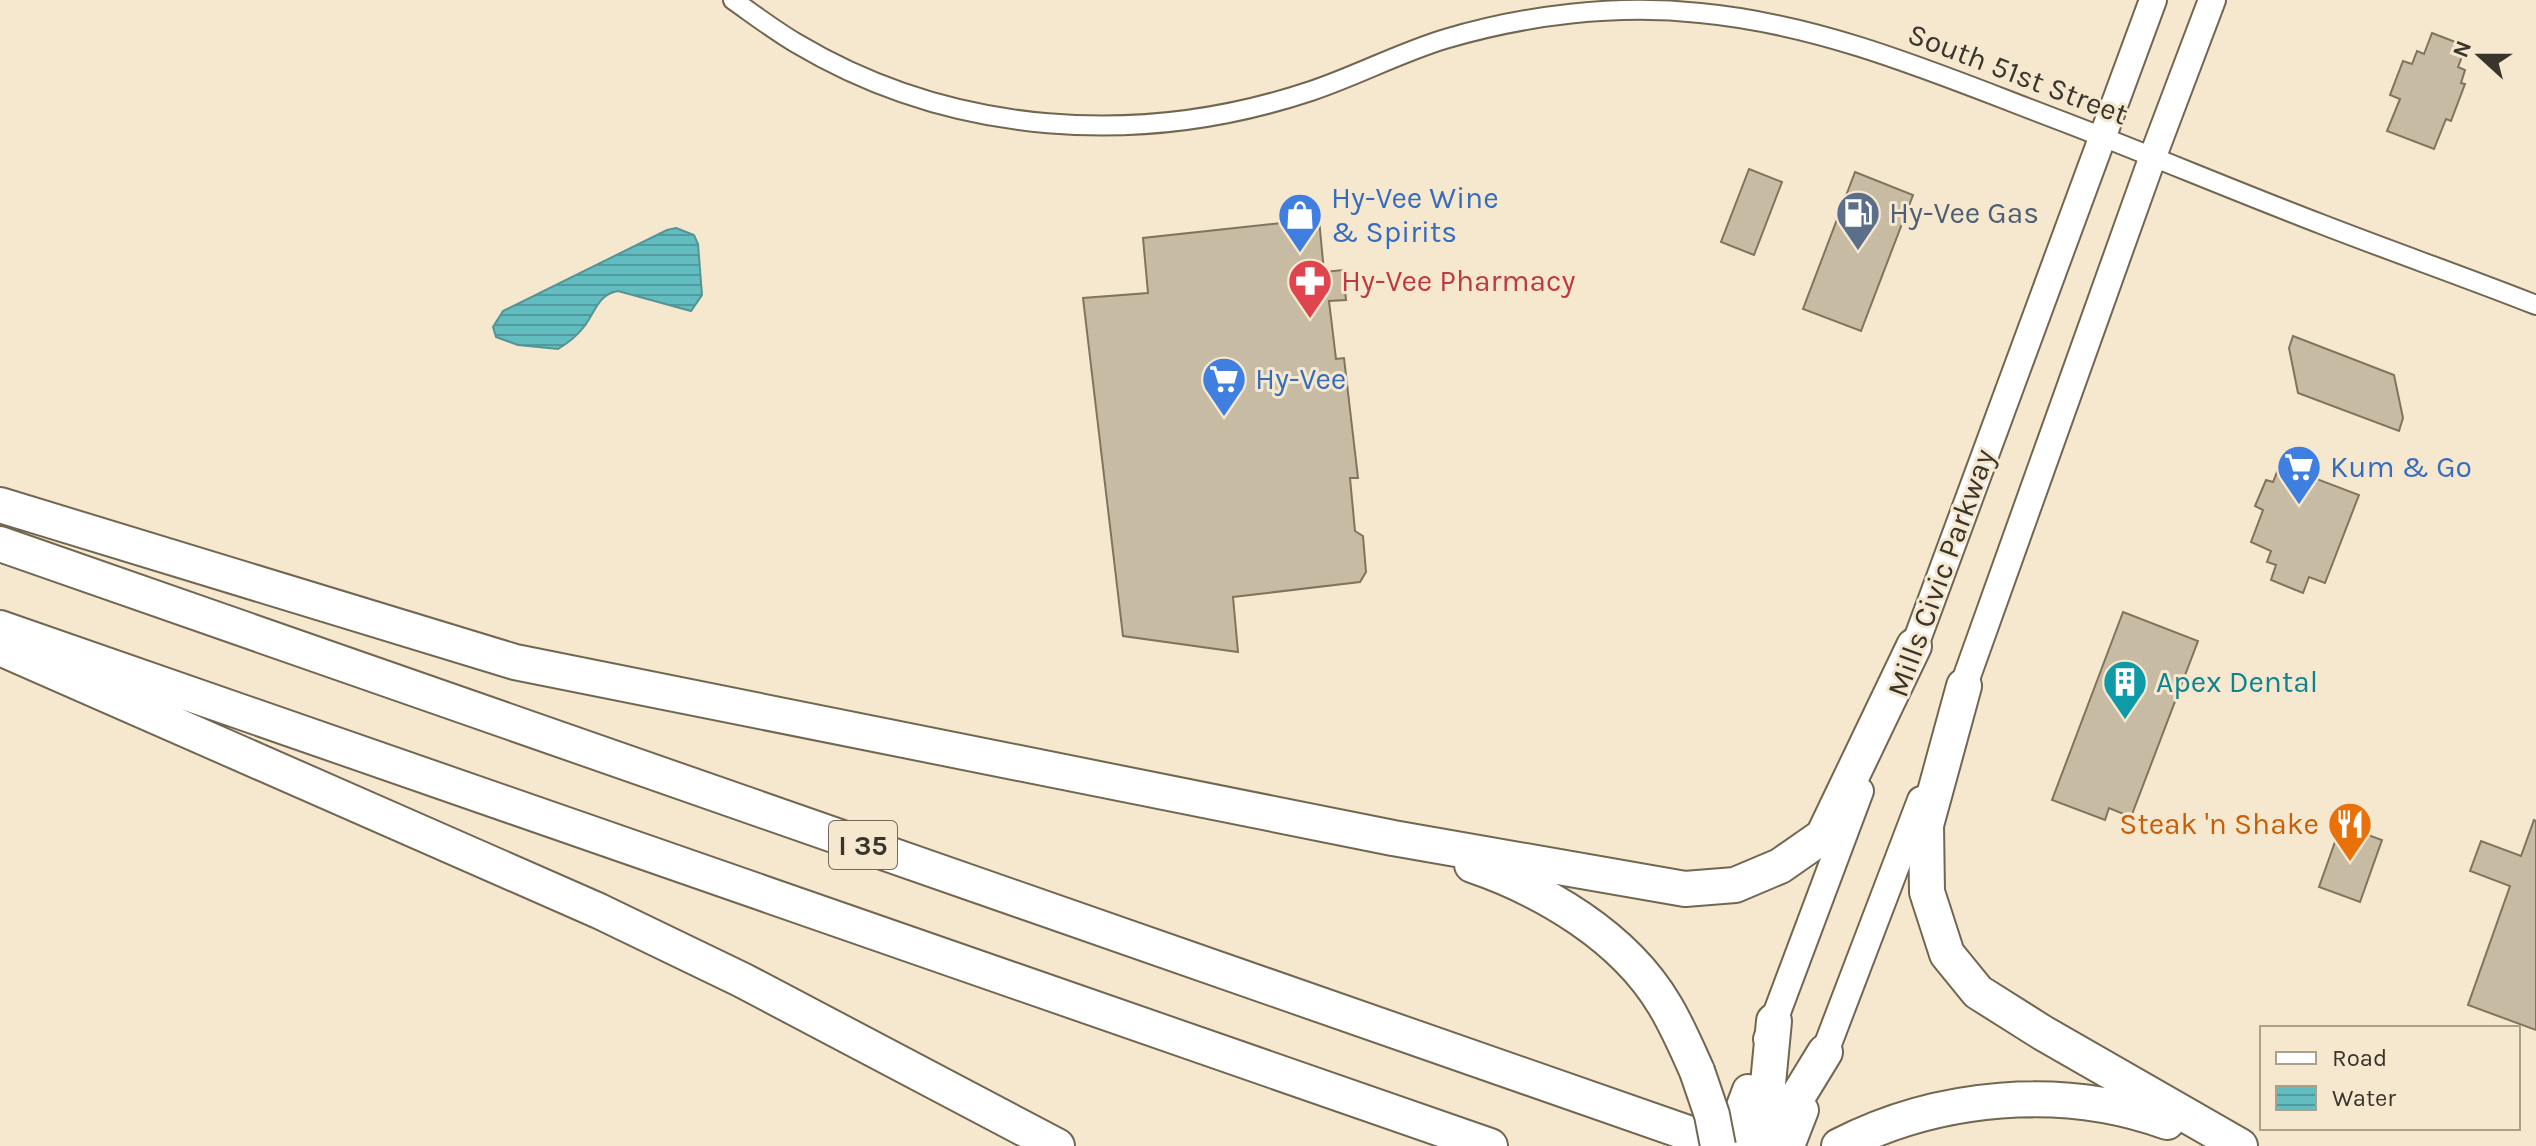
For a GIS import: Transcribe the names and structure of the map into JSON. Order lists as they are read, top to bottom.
{
  "streets": {
    "highway": ["I 35"],
    "main road": ["Mills Civic Parkway"],
    "street": ["South 51st Street"]
  },
  "crossings": [
    ["South 51st Street", "Mills Civic Parkway"]
  ],
  "places": {
    "fuel station": ["Hy-Vee Gas"],
    "shop": ["Hy-Vee Wine & Spirits"],
    "pharmacy": ["Hy-Vee Pharmacy"],
    "supermarket": ["Hy-Vee", "Kum & Go"],
    "building": ["Apex Dental"],
    "restaurant": ["Steak 'n Shake"]
  },
  "legend": ["Road", "Water"],
  "north": "left"
}
